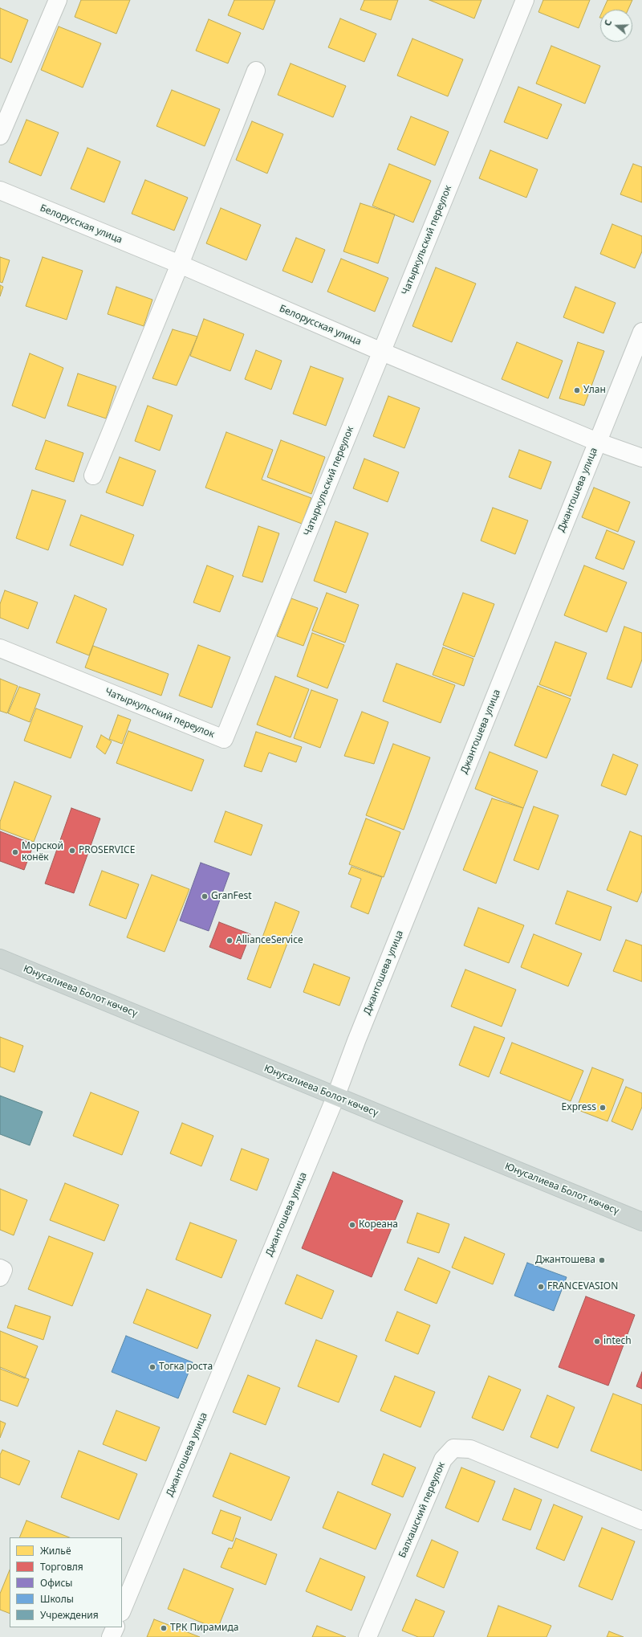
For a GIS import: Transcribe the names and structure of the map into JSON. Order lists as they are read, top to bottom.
{
  "streets": {
    "main road": ["Юнусалиева Болот көчөсү"],
    "street": [
      "Белорусская улица",
      "Чатыркульский переулок",
      "Джантошева улица",
      "Балхашский переулок"
    ]
  },
  "crossings": [
    ["Белорусская улица", "Чатыркульский переулок"],
    ["Белорусская улица", "Джантошева улица"],
    ["Джантошева улица", "Юнусалиева Болот көчөсү"]
  ],
  "places": [
    "Улан",
    "PROSERVICE",
    "Морской конёк",
    "GranFest",
    "AllianceService",
    "Express",
    "Кореана",
    "Джантошева",
    "FRANCEVASION",
    "intech",
    "Тогка роста",
    "ТРК Пирамида"
  ],
  "legend": [
    "Жильё",
    "Торговля",
    "Офисы",
    "Школы",
    "Учреждения"
  ],
  "north": "left"
}
